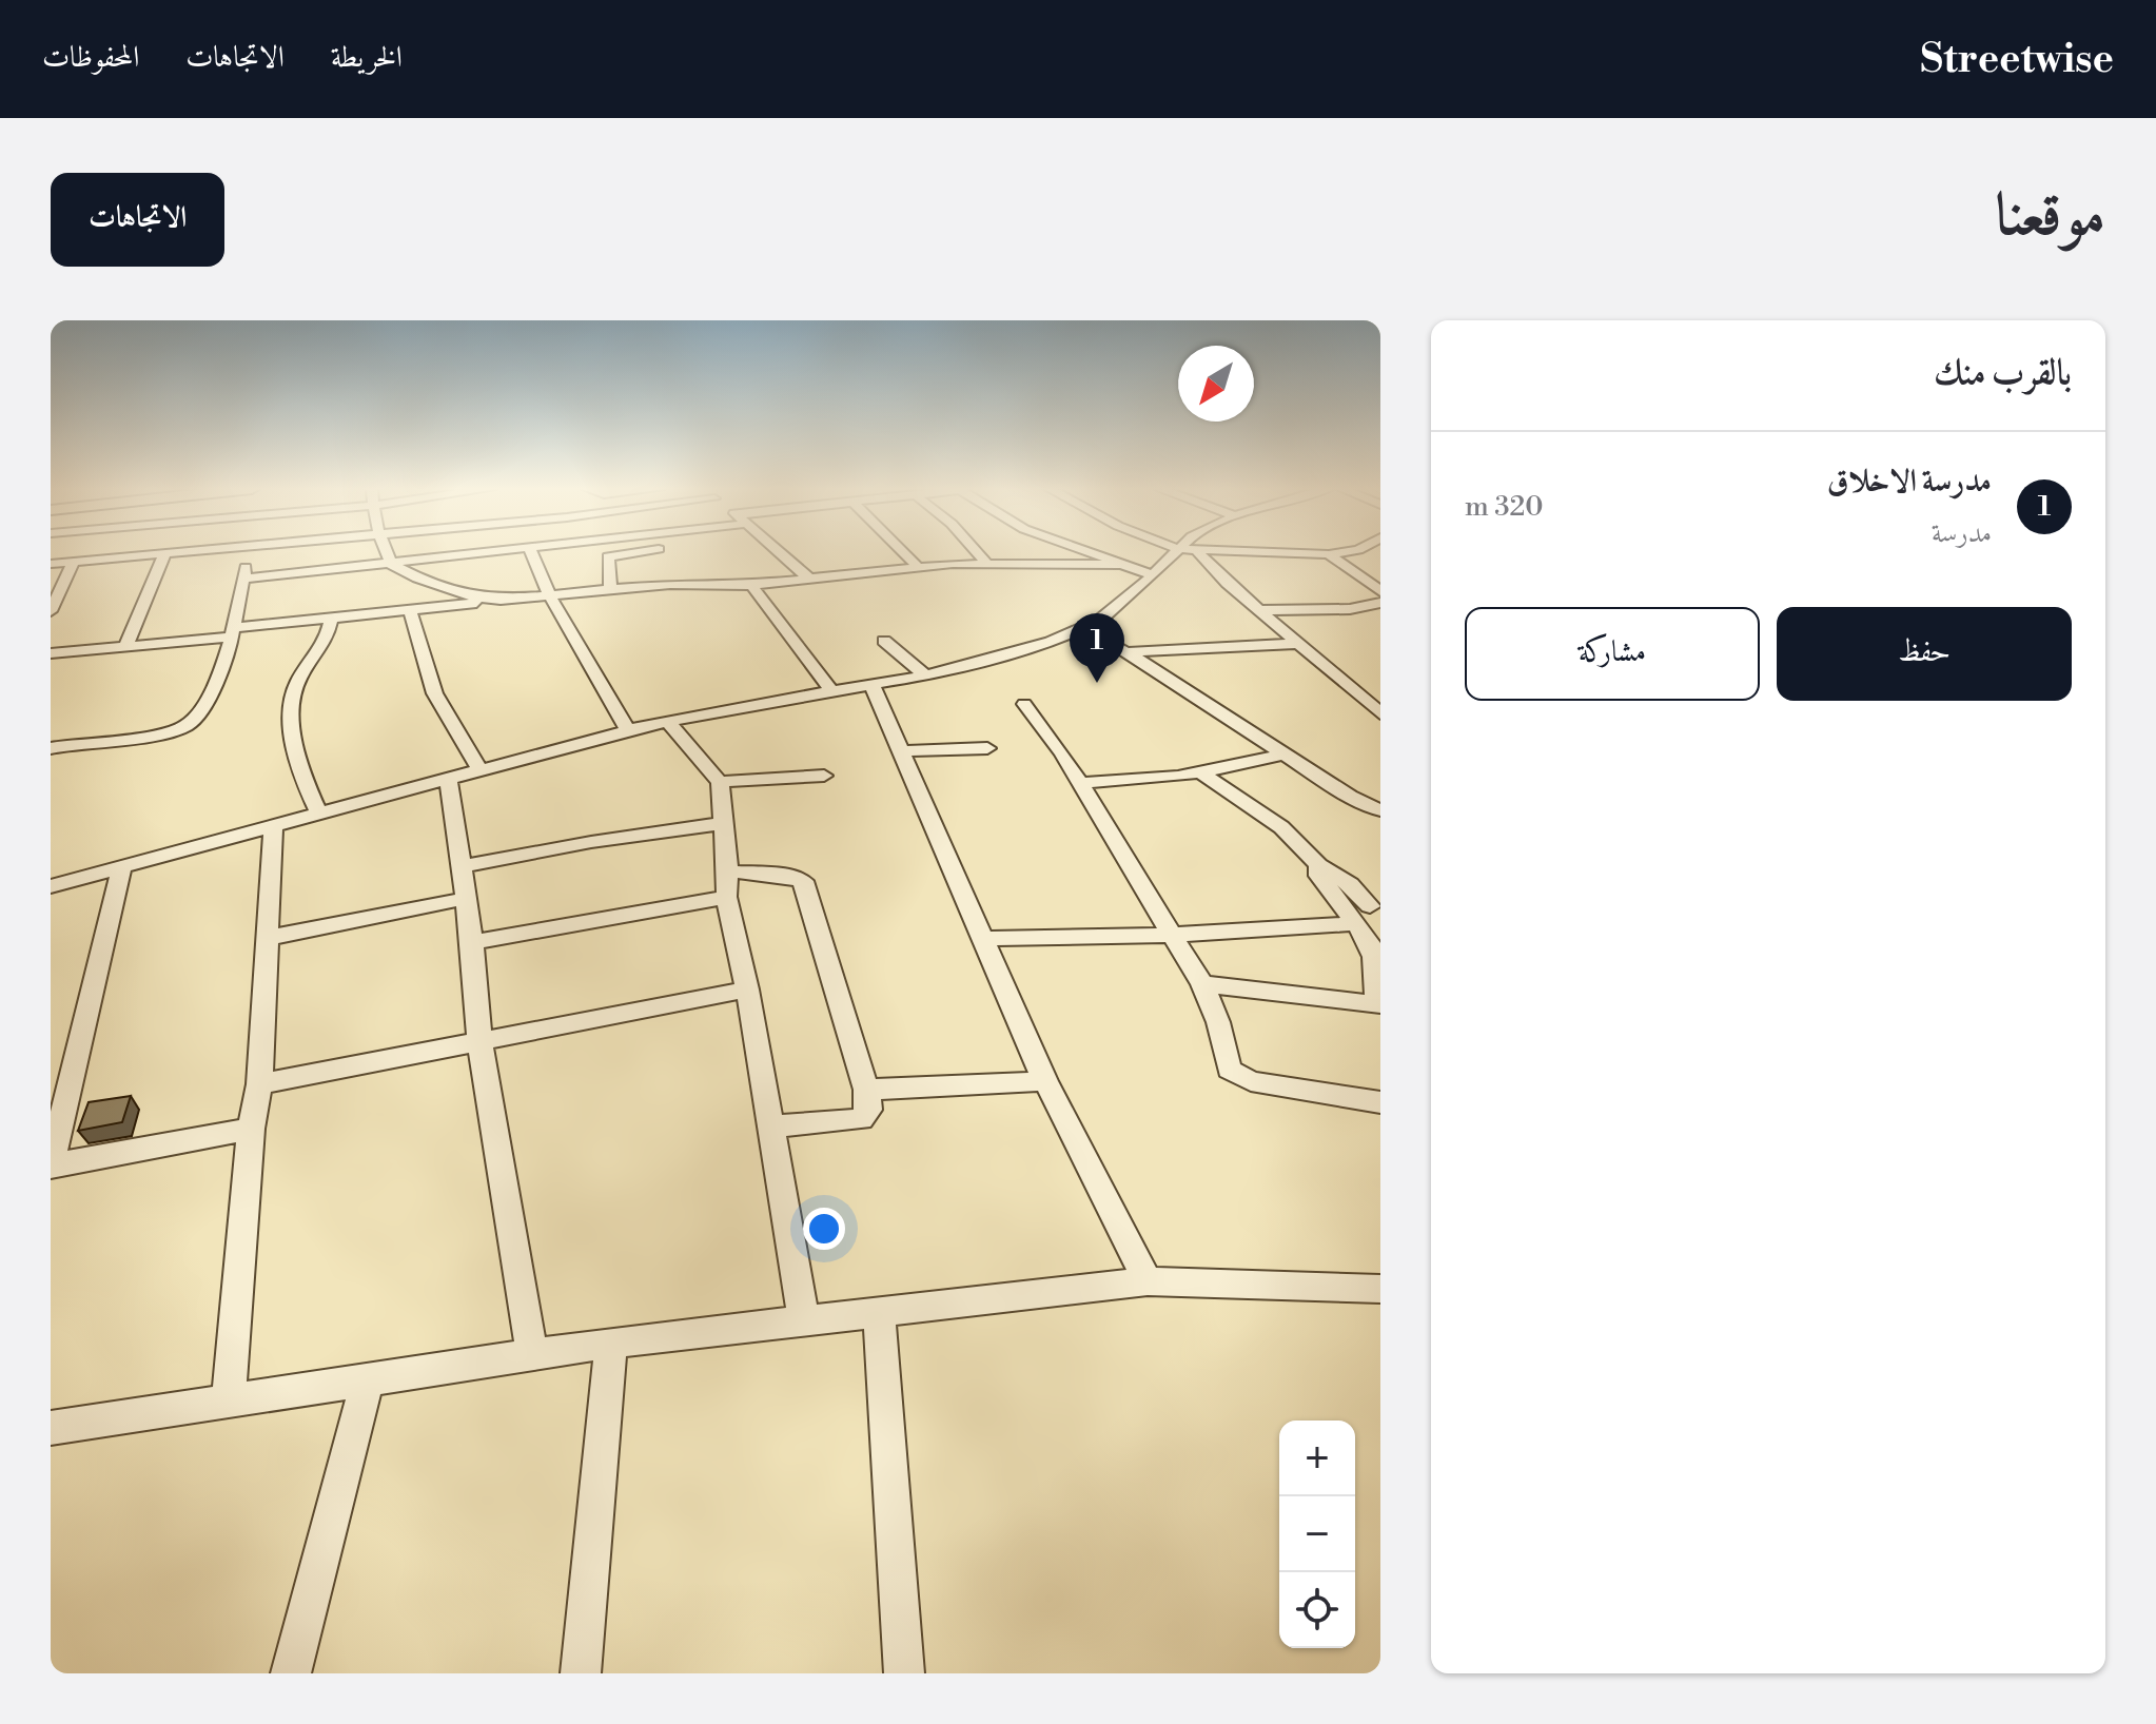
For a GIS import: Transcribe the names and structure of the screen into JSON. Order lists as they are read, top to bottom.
{
  "north": "bottom left",
  "page": {
    "header": "Streetwise",
    "nav": ["الخريطة", "الاتجاهات", "المحفوظات"],
    "title": "موقعنا",
    "buttons": [
      "الاتجاهات",
      ["حفظ", "مشاركة"]
    ],
    "heading": "بالقرب منك",
    "list": [
      {
        "mark": "1",
        "name": "مدرسة الاخلاق",
        "note": "مدرسة",
        "value": "320 m"
      }
    ],
    "pins": "1",
    "map_buttons": ["+", "−"]
  }
}
